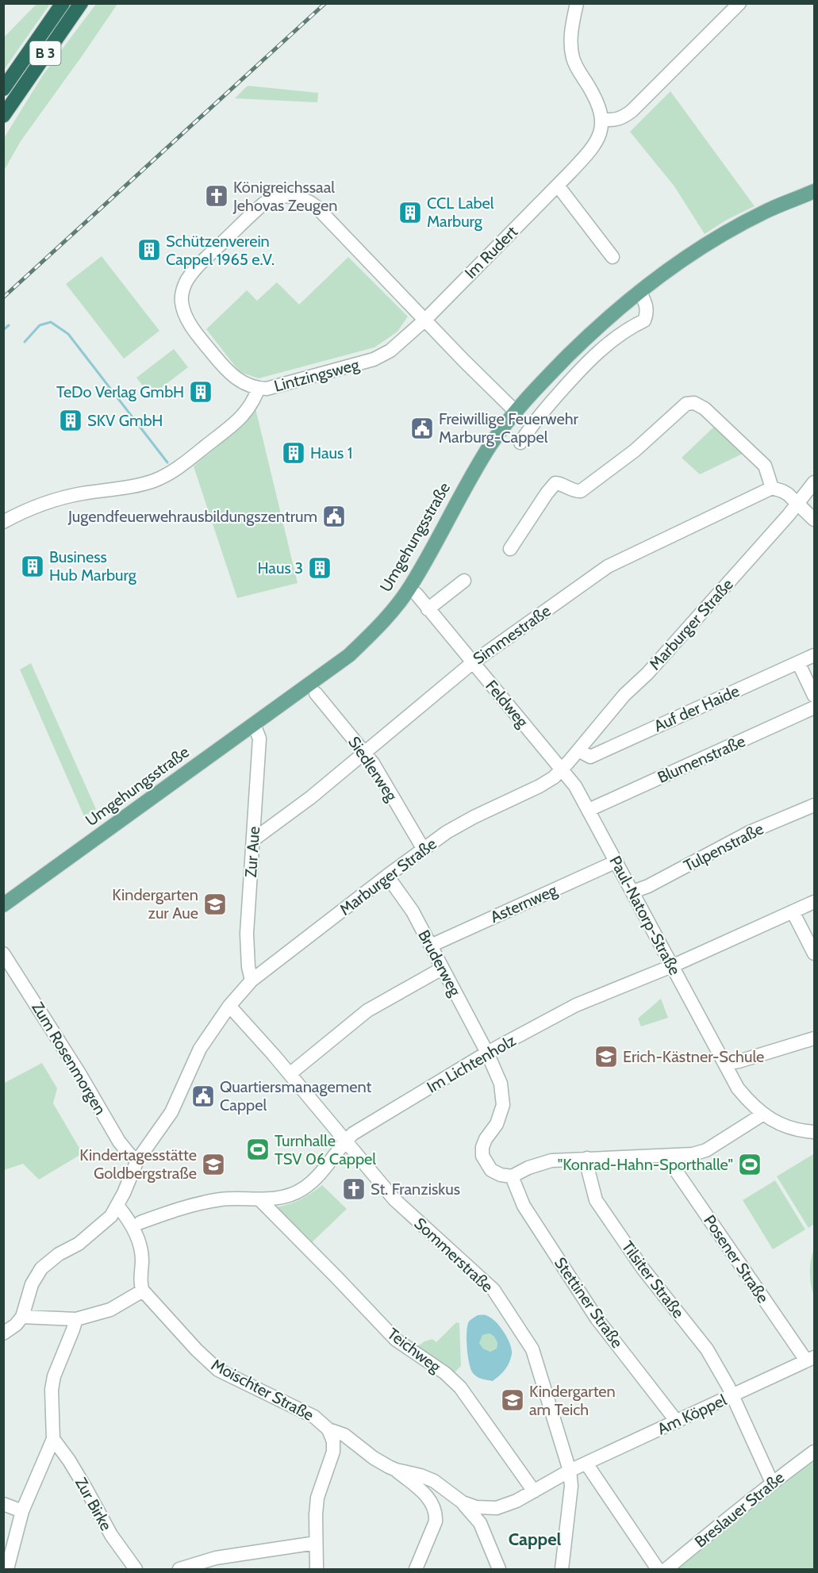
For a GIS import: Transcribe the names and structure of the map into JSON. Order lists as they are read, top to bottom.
{
  "streets": {
    "highway": ["B 3"],
    "main road": ["Umgehungsstraße"],
    "street": [
      "Im Rudert",
      "Lintzingsweg",
      "Marburger Straße",
      "Simmestraße",
      "Feldweg",
      "Auf der Haide",
      "Blumenstraße",
      "Siedlerweg",
      "Tulpenstraße",
      "Zur Aue",
      "Asternweg",
      "Paul-Natorp-Straße",
      "Bruderweg",
      "Zum Rosenmorgen",
      "Im Lichtenholz",
      "Sommerstraße",
      "Posener Straße",
      "Tilsiter Straße",
      "Stettiner Straße",
      "Teichweg",
      "Moischter Straße",
      "Am Köppel",
      "Zur Birke",
      "Breslauer Straße"
    ]
  },
  "crossings": [
    ["Im Rudert", "Lintzingsweg"],
    ["Lintzingsweg", "Umgehungsstraße"],
    ["Umgehungsstraße", "Zur Aue"],
    ["Marburger Straße", "Feldweg"],
    ["Marburger Straße", "Auf der Haide"],
    ["Marburger Straße", "Siedlerweg"],
    ["Marburger Straße", "Zur Aue"],
    ["Marburger Straße", "Paul-Natorp-Straße"],
    ["Marburger Straße", "Bruderweg"],
    ["Marburger Straße", "Zum Rosenmorgen"],
    ["Marburger Straße", "Sommerstraße"],
    ["Simmestraße", "Feldweg"],
    ["Simmestraße", "Siedlerweg"],
    ["Simmestraße", "Zur Aue"],
    ["Feldweg", "Paul-Natorp-Straße"],
    ["Blumenstraße", "Paul-Natorp-Straße"],
    ["Tulpenstraße", "Paul-Natorp-Straße"],
    ["Asternweg", "Paul-Natorp-Straße"],
    ["Asternweg", "Bruderweg"],
    ["Paul-Natorp-Straße", "Im Lichtenholz"],
    ["Bruderweg", "Im Lichtenholz"],
    ["Bruderweg", "Stettiner Straße"],
    ["Im Lichtenholz", "Sommerstraße"],
    ["Im Lichtenholz", "Teichweg"],
    ["Sommerstraße", "Am Köppel"],
    ["Posener Straße", "Am Köppel"],
    ["Tilsiter Straße", "Am Köppel"],
    ["Tilsiter Straße", "Breslauer Straße"],
    ["Stettiner Straße", "Am Köppel"],
    ["Teichweg", "Am Köppel"]
  ],
  "districts": ["Cappel"],
  "places": {
    "church": ["Königreichssaal Jehovas Zeugen", "St. Franziskus"],
    "building": [
      "CCL Label Marburg",
      "Schützenverein Cappel 1965 e.V.",
      "TeDo Verlag GmbH",
      "SKV GmbH",
      "Haus 1",
      "Business Hub Marburg",
      "Haus 3"
    ],
    "public building": ["Freiwillige Feuerwehr Marburg-Cappel", "Jugendfeuerwehrausbildungszentrum", "Quartiersmanagement Cappel"],
    "school or university": [
      "Kindergarten zur Aue",
      "Erich-Kästner-Schule",
      "Kindertagesstätte Goldbergstraße",
      "Kindergarten am Teich"
    ],
    "sports": ["Turnhalle TSV 06 Cappel", "\"Konrad-Hahn-Sporthalle\""]
  }
}
